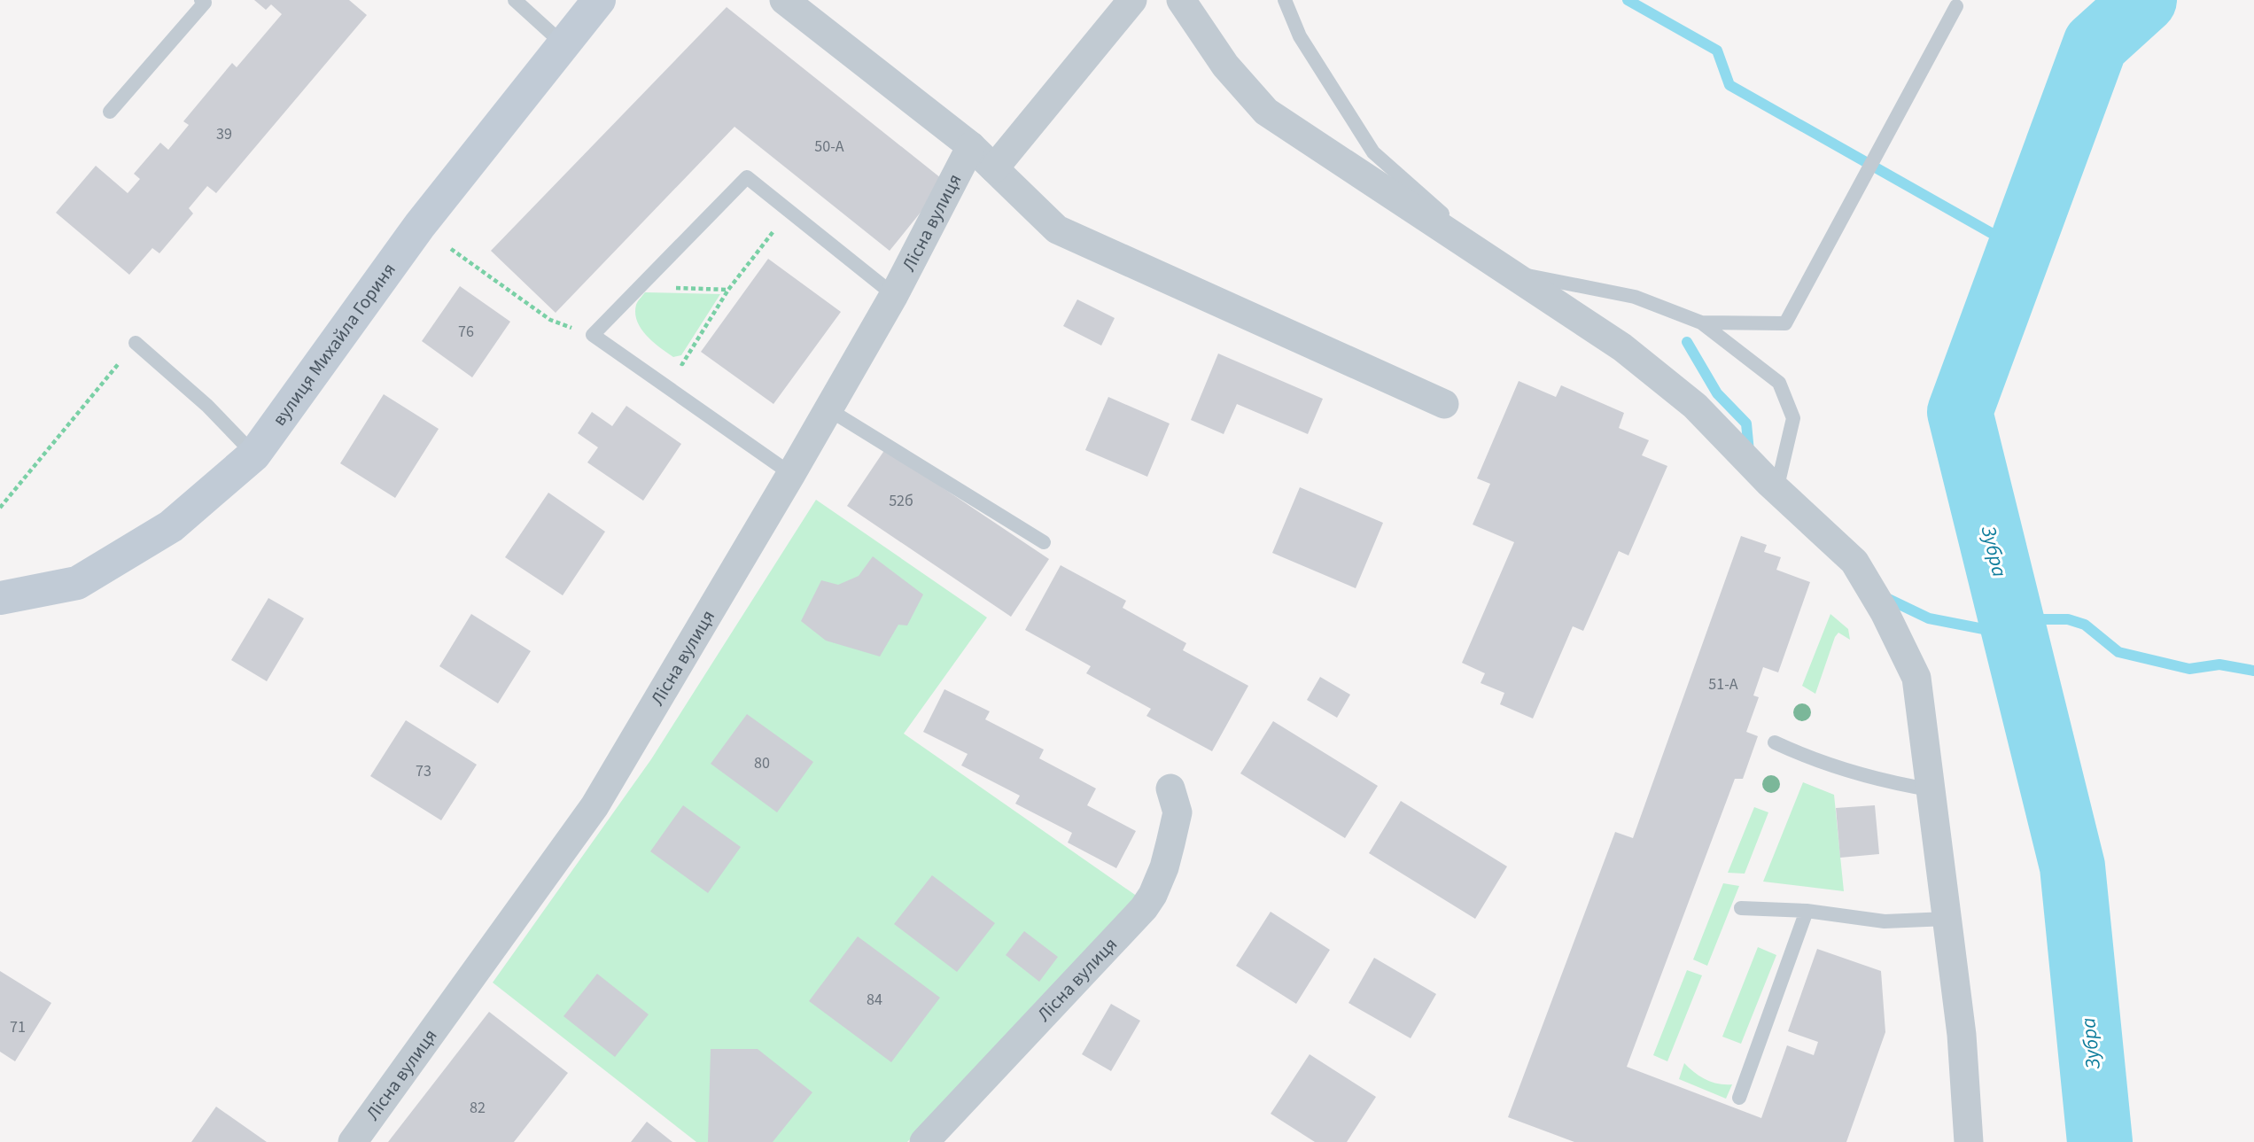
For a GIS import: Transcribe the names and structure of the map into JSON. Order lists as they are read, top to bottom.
{
  "streets": {
    "main road": ["вулиця Михайла Гориня"],
    "street": ["Лісна вулиця"]
  },
  "water": ["Зубра"],
  "house_numbers": [
    "39",
    "50-А",
    "76",
    "52б",
    "51-А",
    "80",
    "73",
    "84",
    "71",
    "82"
  ]
}
